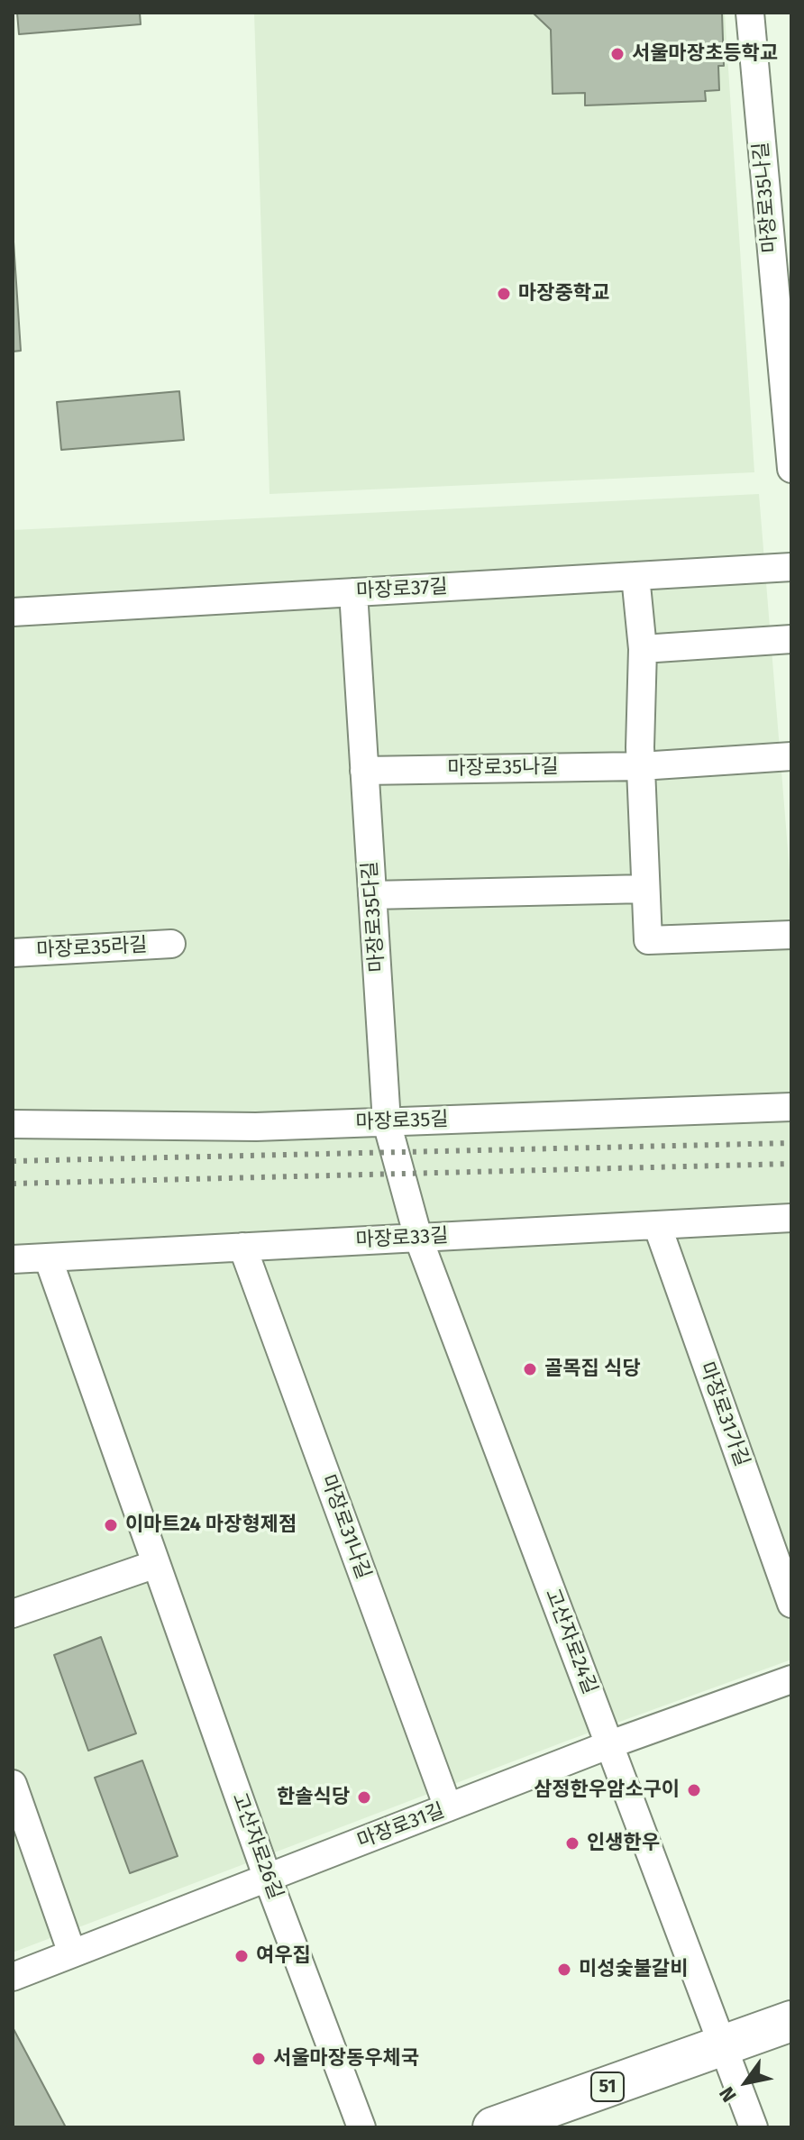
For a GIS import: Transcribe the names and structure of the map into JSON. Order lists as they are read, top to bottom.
{
  "streets": {
    "main road": ["51"],
    "street": [
      "마장로35나길",
      "마장로37길",
      "마장로35다길",
      "마장로35라길",
      "마장로35길",
      "마장로33길",
      "마장로31가길",
      "마장로31나길",
      "고산자로24길",
      "마장로31길",
      "고산자로26길"
    ]
  },
  "crossings": [
    ["마장로35나길", "마장로35다길"],
    ["마장로37길", "마장로35다길"],
    ["마장로35다길", "마장로35길"],
    ["마장로35다길", "마장로33길"],
    ["마장로35다길", "고산자로24길"],
    ["마장로33길", "마장로31가길"],
    ["마장로33길", "마장로31나길"],
    ["마장로33길", "고산자로24길"],
    ["마장로33길", "고산자로26길"],
    ["마장로31나길", "마장로31길"],
    ["고산자로24길", "마장로31길"],
    ["고산자로24길", "51"],
    ["마장로31길", "고산자로26길"]
  ],
  "places": [
    "서울마장초등학교",
    "마장중학교",
    "골목집 식당",
    "이마트24 마장형제점",
    "삼정한우암소구이",
    "한솔식당",
    "인생한우",
    "여우집",
    "미성숯불갈비",
    "서울마장동우체국"
  ],
  "north": "bottom left"
}
